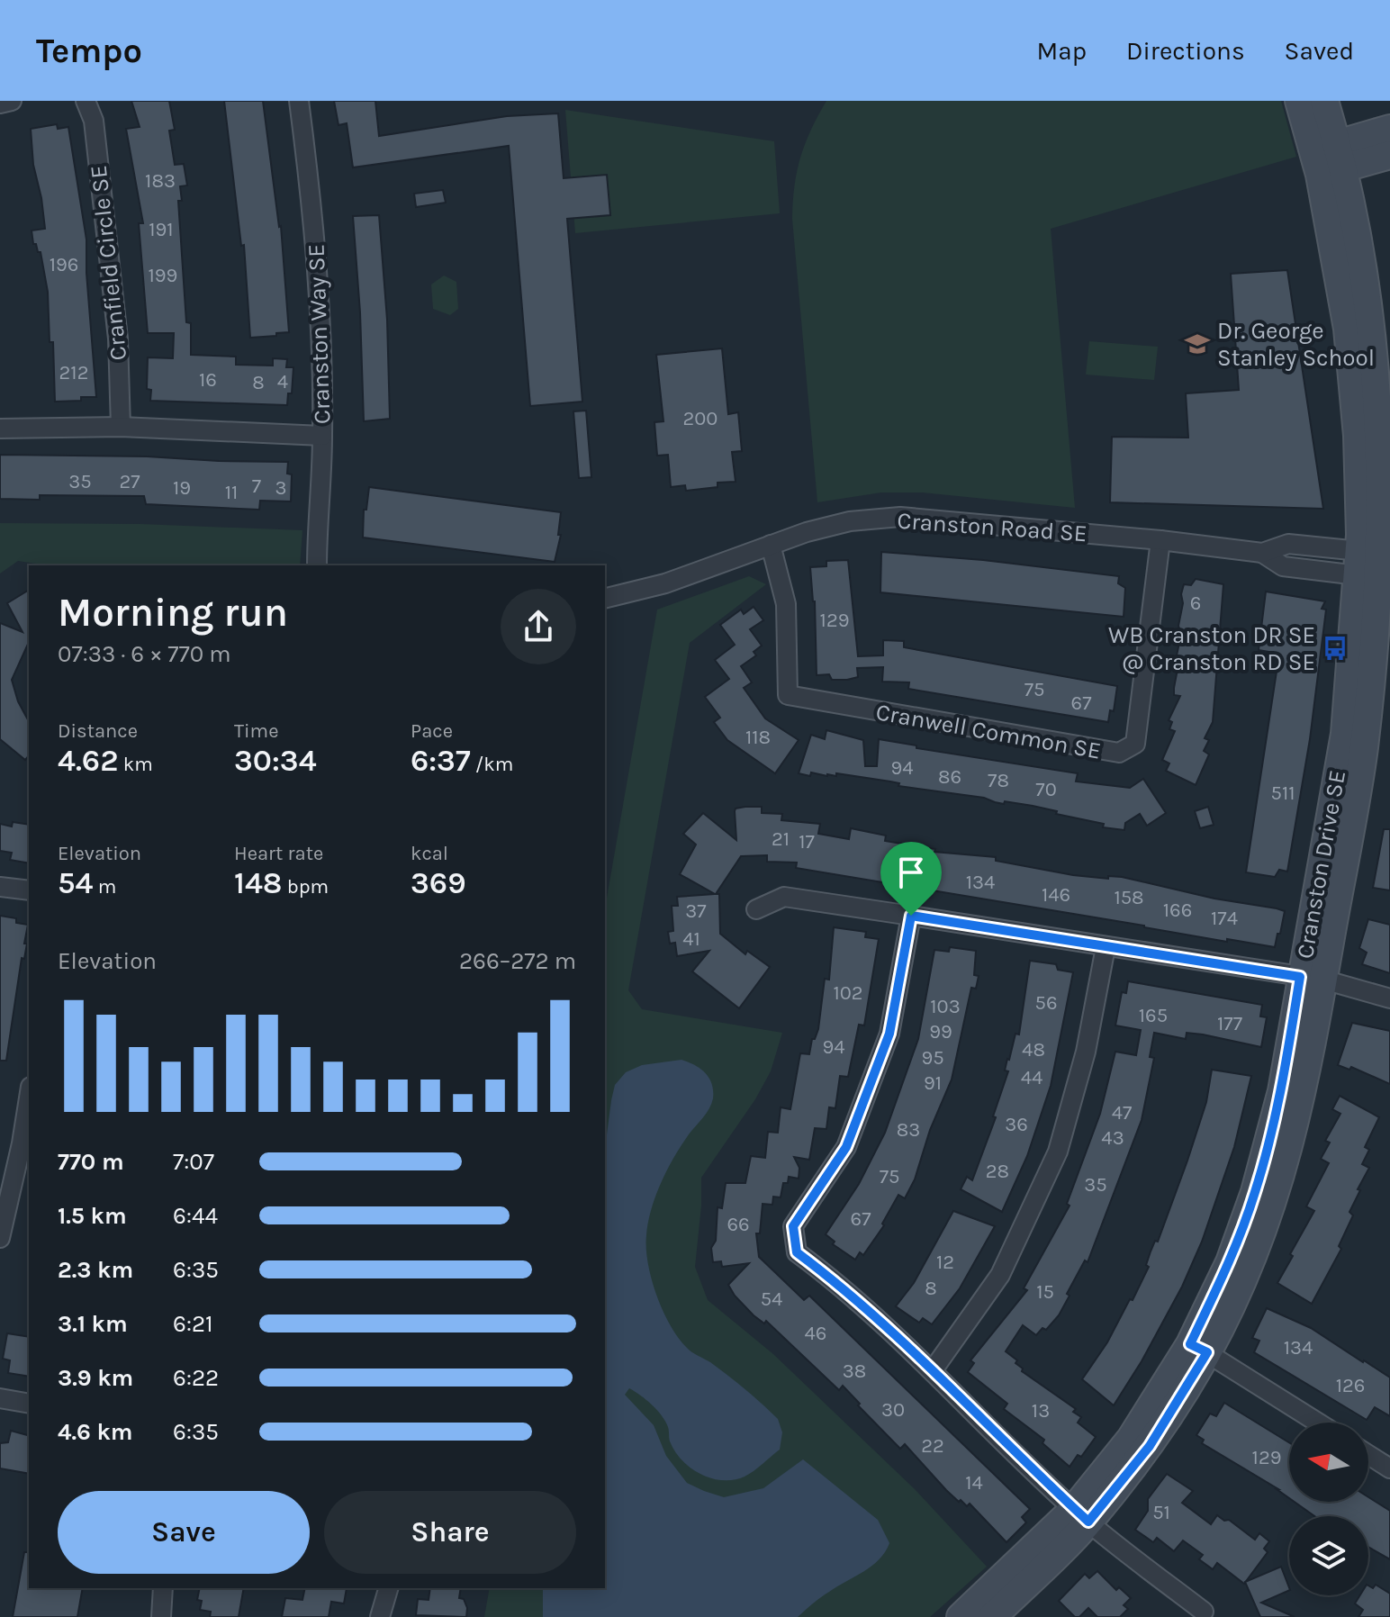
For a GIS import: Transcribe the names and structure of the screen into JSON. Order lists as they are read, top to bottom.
{
  "streets": {
    "street": [
      "Cranfield Circle SE",
      "Cranston Way SE",
      "Cranston Road SE",
      "Cranwell Common SE",
      "Cranston Drive SE"
    ]
  },
  "crossings": [
    ["Cranston Road SE", "Cranwell Common SE"],
    ["Cranston Road SE", "Cranston Drive SE"]
  ],
  "places": {
    "school or university": ["Dr. George Stanley School"],
    "bus stop": ["WB Cranston DR SE @ Cranston RD SE"]
  },
  "house_numbers": [
    "183",
    "191",
    "196",
    "199",
    "212",
    "16",
    "4",
    "8",
    "200",
    "35",
    "27",
    "7",
    "19",
    "3",
    "11",
    "6",
    "129",
    "75",
    "67",
    "118",
    "94",
    "86",
    "78",
    "70",
    "511",
    "21",
    "17",
    "134",
    "146",
    "158",
    "166",
    "37",
    "174",
    "41",
    "102",
    "56",
    "103",
    "165",
    "177",
    "99",
    "94",
    "48",
    "95",
    "44",
    "91",
    "47",
    "36",
    "83",
    "43",
    "28",
    "75",
    "35",
    "67",
    "66",
    "12",
    "8",
    "15",
    "54",
    "46",
    "134",
    "38",
    "126",
    "30",
    "13",
    "22",
    "129",
    "14",
    "51"
  ],
  "north": "left",
  "page": {
    "header": "Tempo",
    "nav": ["Map", "Directions", "Saved"],
    "heading": ["Morning run", "07:33 · 6 × 770 m"],
    "stats": [
      ["Distance", "4.62 km"],
      ["Time", "30:34"],
      ["Pace", "6:37 /km"],
      ["Elevation", "54 m"],
      ["Heart rate", "148 bpm"],
      ["kcal", "369"]
    ],
    "chart": ["Elevation", "266–272 m"],
    "list": [
      {
        "name": "770 m",
        "note": "7:07"
      },
      {
        "name": "1.5 km",
        "note": "6:44"
      },
      {
        "name": "2.3 km",
        "note": "6:35"
      },
      {
        "name": "3.1 km",
        "note": "6:21"
      },
      {
        "name": "3.9 km",
        "note": "6:22"
      },
      {
        "name": "4.6 km",
        "note": "6:35"
      }
    ],
    "buttons": ["Save", "Share"]
  }
}
